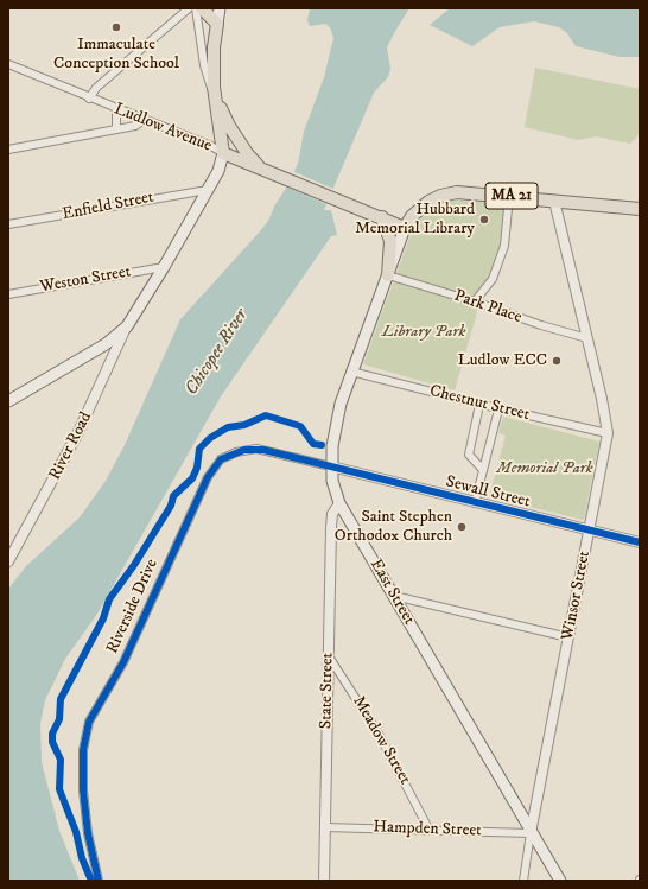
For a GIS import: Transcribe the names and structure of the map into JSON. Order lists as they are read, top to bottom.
{
  "streets": {
    "main road": ["Ludlow Avenue", "MA 21", "East Street"],
    "street": [
      "Enfield Street",
      "Weston Street",
      "Park Place",
      "Chestnut Street",
      "River Road",
      "Sewall Street",
      "Winsor Street",
      "Riverside Drive",
      "State Street",
      "Meadow Street",
      "Hampden Street"
    ]
  },
  "crossings": [
    ["Ludlow Avenue", "MA 21"],
    ["Ludlow Avenue", "East Street"],
    ["MA 21", "East Street"],
    ["MA 21", "Winsor Street"],
    ["Park Place", "East Street"],
    ["Park Place", "Winsor Street"],
    ["Chestnut Street", "East Street"],
    ["Chestnut Street", "Winsor Street"],
    ["Sewall Street", "East Street"],
    ["Sewall Street", "Winsor Street"],
    ["Sewall Street", "Riverside Drive"],
    ["East Street", "Winsor Street"],
    ["East Street", "Riverside Drive"],
    ["East Street", "State Street"],
    ["East Street", "Hampden Street"],
    ["Winsor Street", "Hampden Street"],
    ["State Street", "Meadow Street"],
    ["State Street", "Hampden Street"],
    ["Meadow Street", "Hampden Street"]
  ],
  "water": ["Chicopee River"],
  "parks": ["Library Park", "Memorial Park"],
  "places": [
    "Immaculate Conception School",
    "Hubbard Memorial Library",
    "Ludlow ECC",
    "Saint Stephen Orthodox Church"
  ]
}
